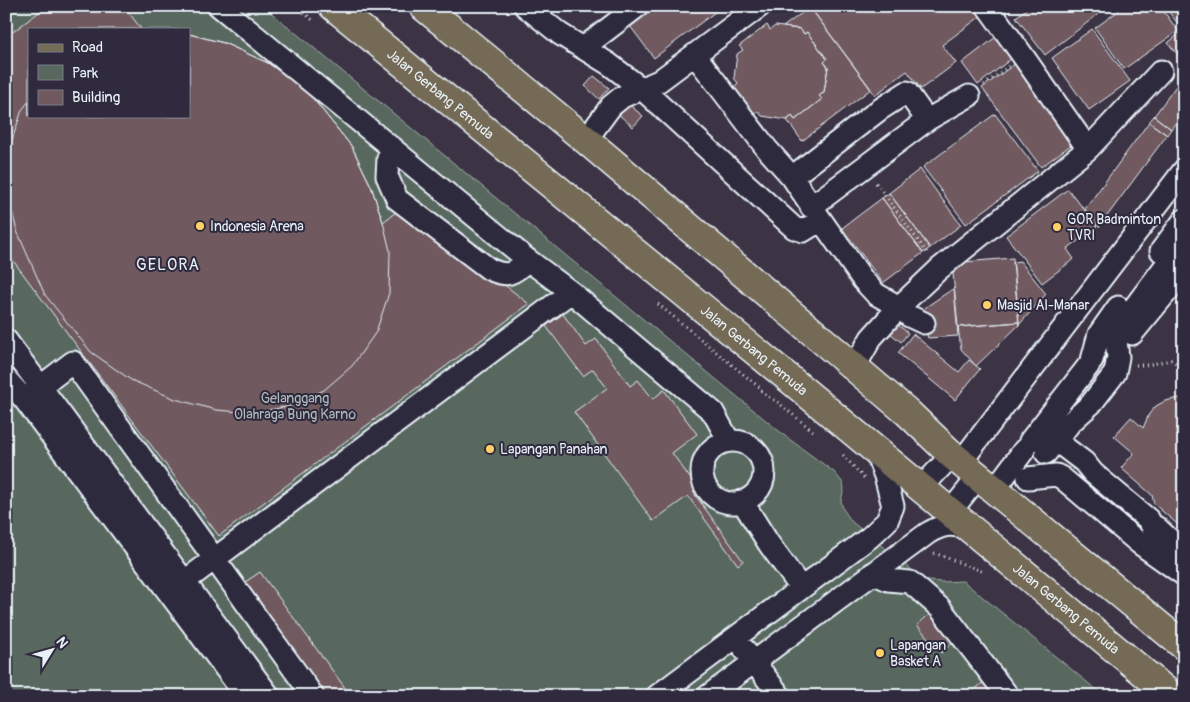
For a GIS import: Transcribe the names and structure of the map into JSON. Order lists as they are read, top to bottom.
{
  "streets": {
    "main road": ["Jalan Gerbang Pemuda"]
  },
  "districts": ["GELORA"],
  "parks": ["Gelanggang Olahraga Bung Karno"],
  "places": [
    "Indonesia Arena",
    "GOR Badminton TVRI",
    "Masjid Al-Manar",
    "Lapangan Panahan",
    "Lapangan Basket A"
  ],
  "legend": ["Road", "Park", "Building"],
  "north": "top right"
}
